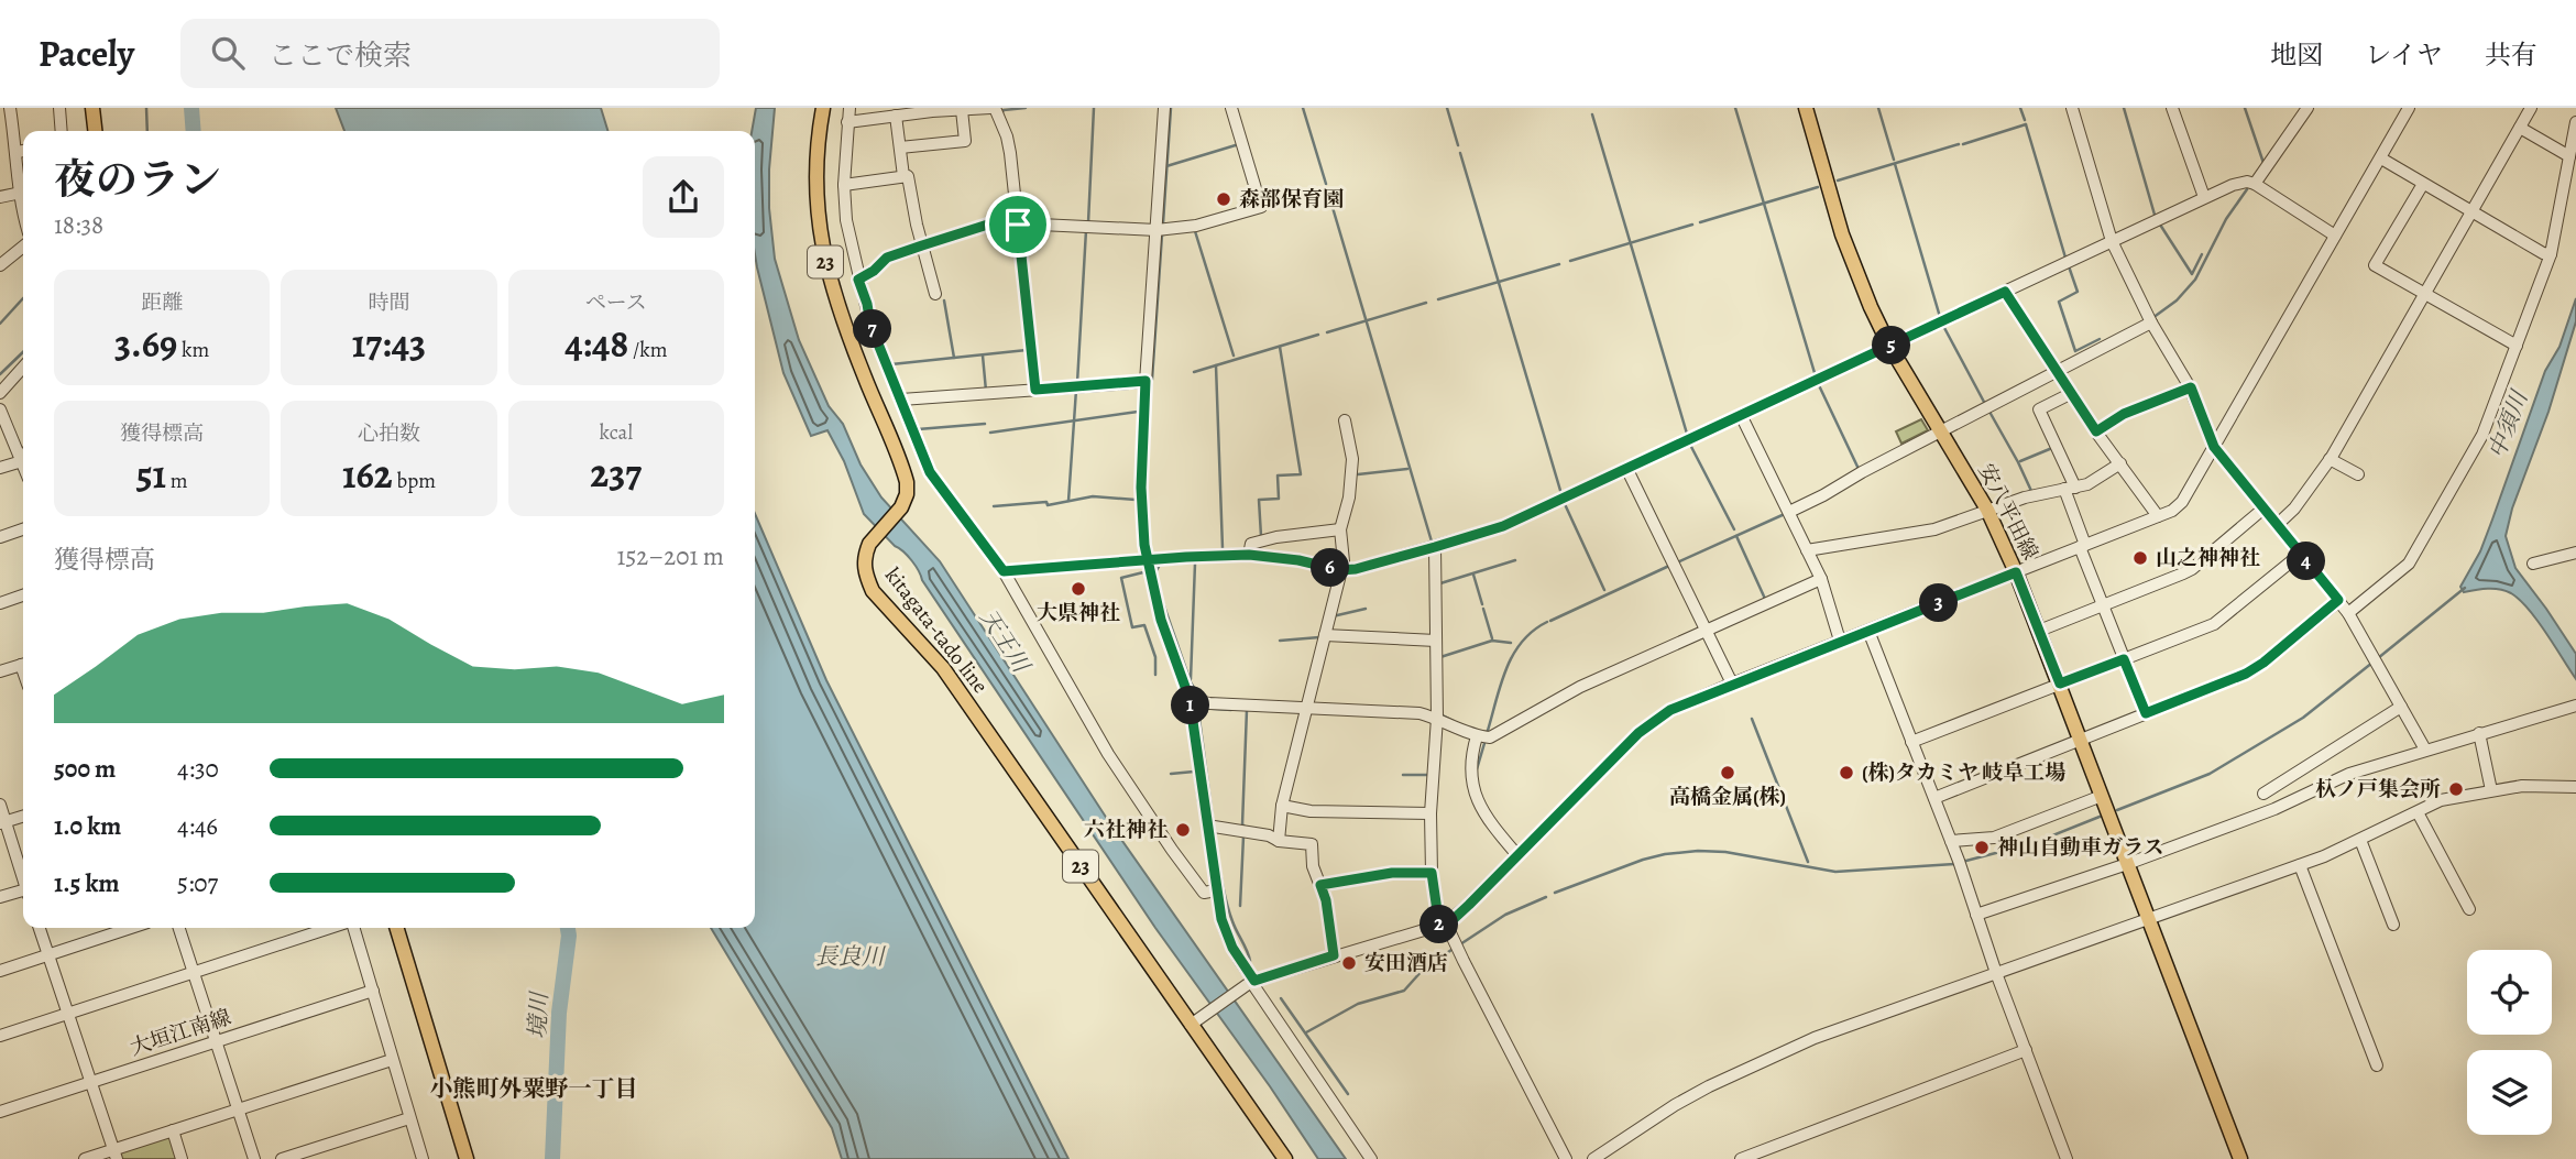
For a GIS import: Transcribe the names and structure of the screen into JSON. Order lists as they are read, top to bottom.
{
  "streets": {
    "main road": ["23", "安八平田線", "kitagata-tado line"],
    "street": ["大垣江南線"]
  },
  "districts": ["小熊町外粟野一丁目"],
  "water": [
    "中須川",
    "天王川",
    "長良川",
    "境川"
  ],
  "places": [
    "森部保育園",
    "山之神神社",
    "大県神社",
    "高橋金属(株)",
    "(株)タカミヤ 岐阜工場",
    "杁ノ戸集会所",
    "六社神社",
    "神山自動車ガラス",
    "安田酒店"
  ],
  "page": {
    "header": "Pacely",
    "search": "ここで検索",
    "nav": ["地図", "レイヤ", "共有"],
    "heading": ["夜のラン", "18:38"],
    "stats": [
      ["距離", "3.69 km"],
      ["時間", "17:43"],
      ["ペース", "4:48 /km"],
      ["獲得標高", "51 m"],
      ["心拍数", "162 bpm"],
      ["kcal", "237"]
    ],
    "pins": [
      "7",
      "5",
      "4",
      "6",
      "3",
      "1",
      "2"
    ],
    "chart": ["獲得標高", "152–201 m"],
    "list": [
      {
        "name": "500 m",
        "note": "4:30"
      },
      {
        "name": "1.0 km",
        "note": "4:46"
      },
      {
        "name": "1.5 km",
        "note": "5:07"
      }
    ]
  }
}
